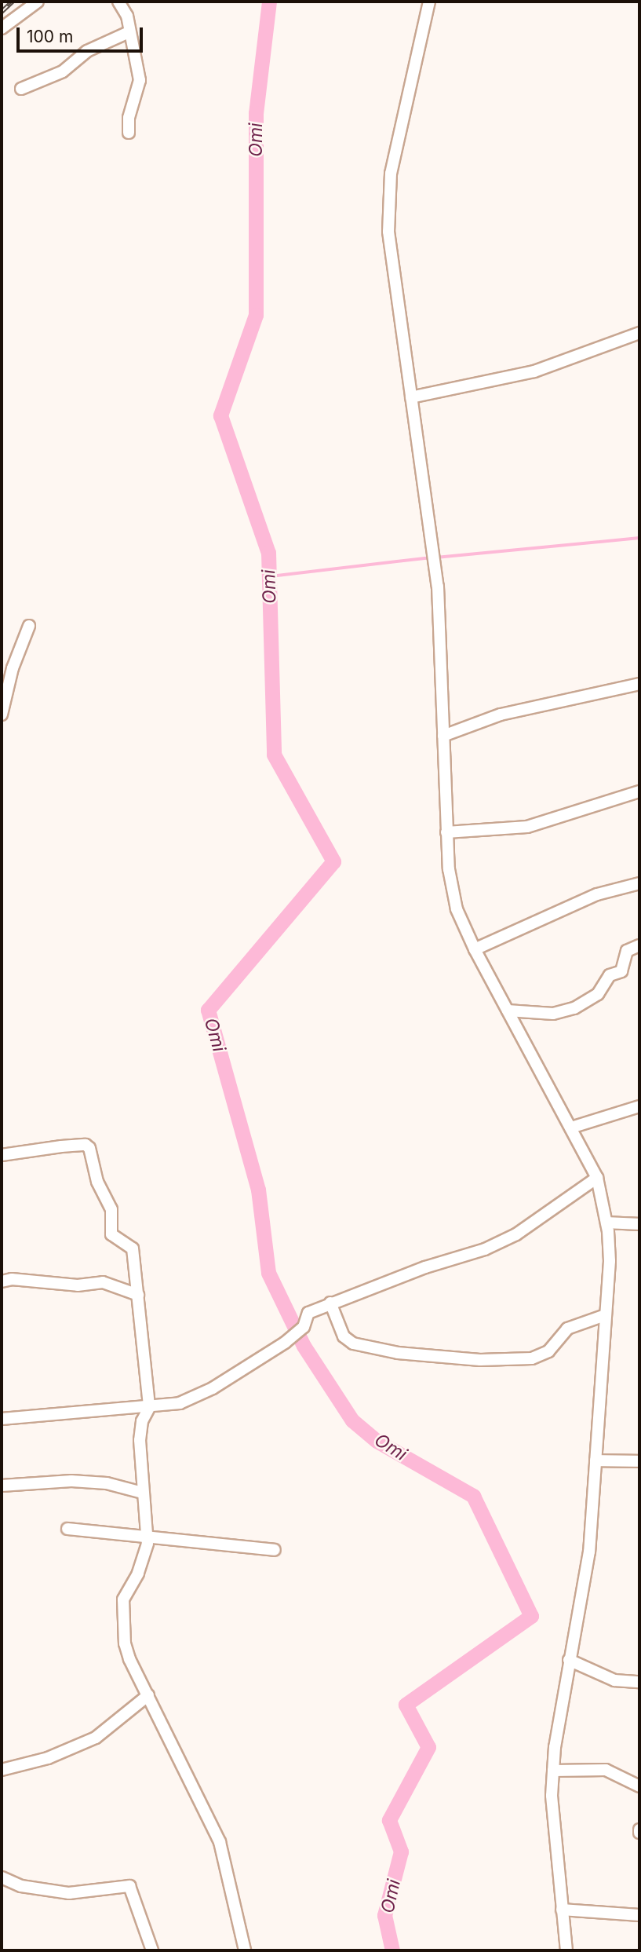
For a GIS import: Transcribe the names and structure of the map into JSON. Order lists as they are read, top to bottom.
{
  "water": ["Omi"],
  "scale_bar": "100 m"
}
